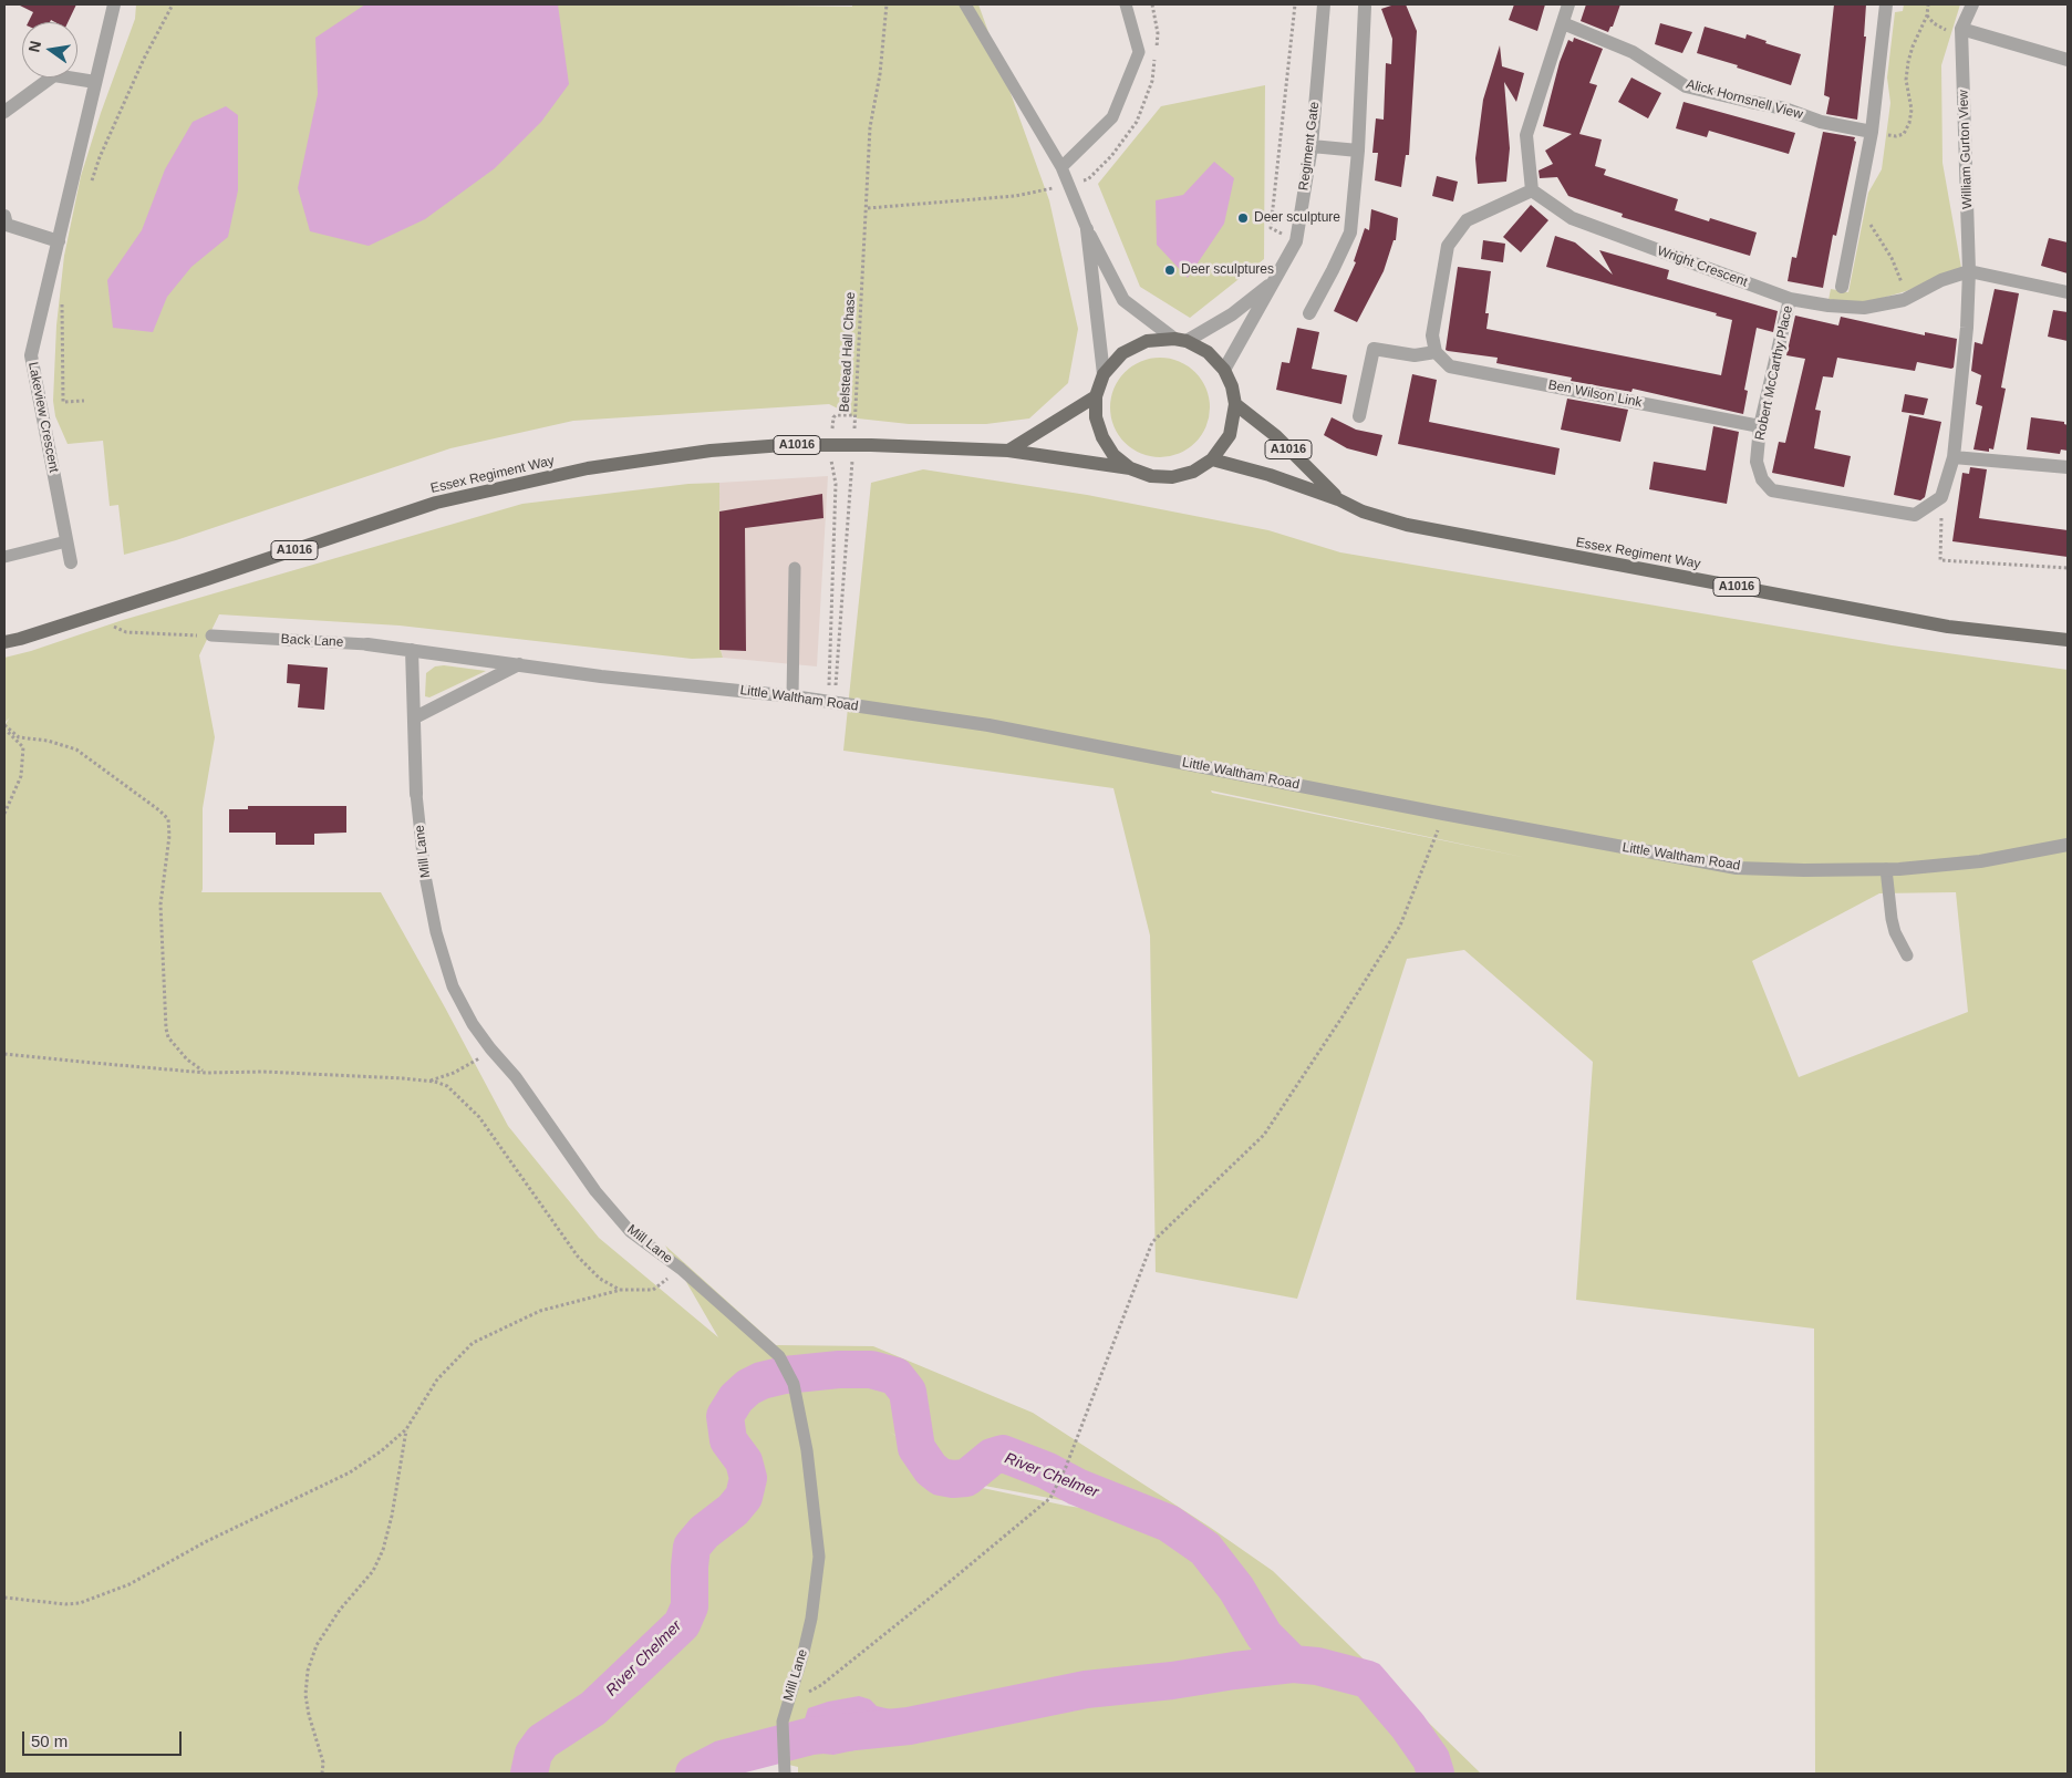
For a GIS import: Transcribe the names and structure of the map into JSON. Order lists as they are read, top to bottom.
{
  "streets": {
    "main road": ["A1016", "Essex Regiment Way"],
    "street": [
      "Alick Hornsnell View",
      "Regiment Gate",
      "William Gurton View",
      "Wright Crescent",
      "Robert McCarthy Place",
      "Ben Wilson Link",
      "Lakeview Crescent",
      "Back Lane",
      "Little Waltham Road",
      "Mill Lane"
    ],
    "path": ["Belstead Hall Chase"]
  },
  "crossings": [
    ["Regiment Gate", "Essex Regiment Way"],
    ["William Gurton View", "Wright Crescent"],
    ["Wright Crescent", "Robert McCarthy Place"],
    ["Belstead Hall Chase", "Essex Regiment Way"],
    ["Belstead Hall Chase", "Little Waltham Road"],
    ["Robert McCarthy Place", "Ben Wilson Link"],
    ["Back Lane", "Little Waltham Road"],
    ["Back Lane", "Mill Lane"],
    ["Little Waltham Road", "Mill Lane"]
  ],
  "water": ["River Chelmer"],
  "places": ["Deer sculpture", "Deer sculptures"],
  "scale_bar": "50 m",
  "north": "left"
}
